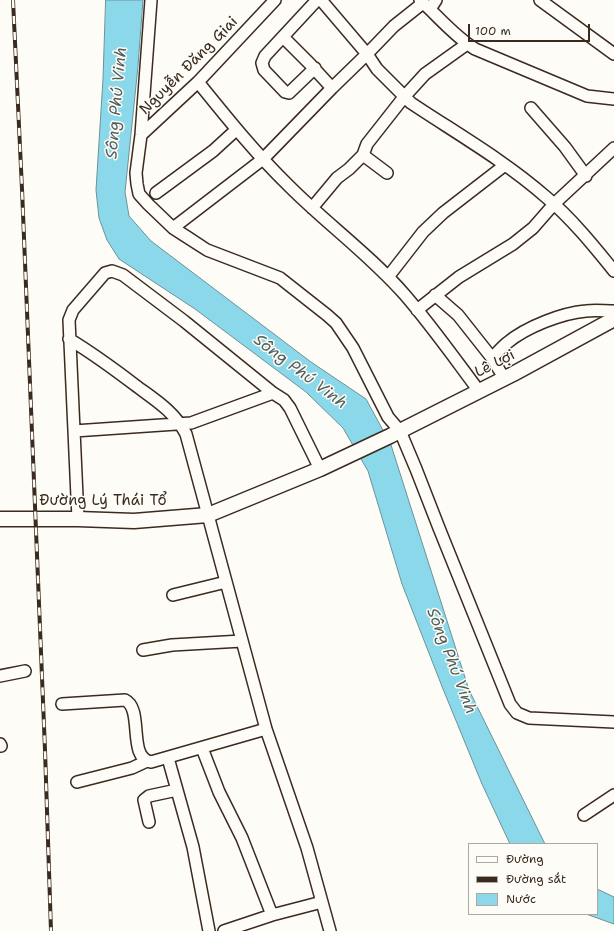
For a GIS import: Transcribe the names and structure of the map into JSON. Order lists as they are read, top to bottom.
{
  "streets": {
    "main road": ["Lê Lợi", "Đường Lý Thái Tổ"],
    "street": ["Nguyễn Đăng Giai"]
  },
  "crossings": [
    ["Lê Lợi", "Đường Lý Thái Tổ"]
  ],
  "water": ["Sông Phú Vinh"],
  "legend": ["Đường", "Đường sắt", "Nước"],
  "scale_bar": "100 m"
}
